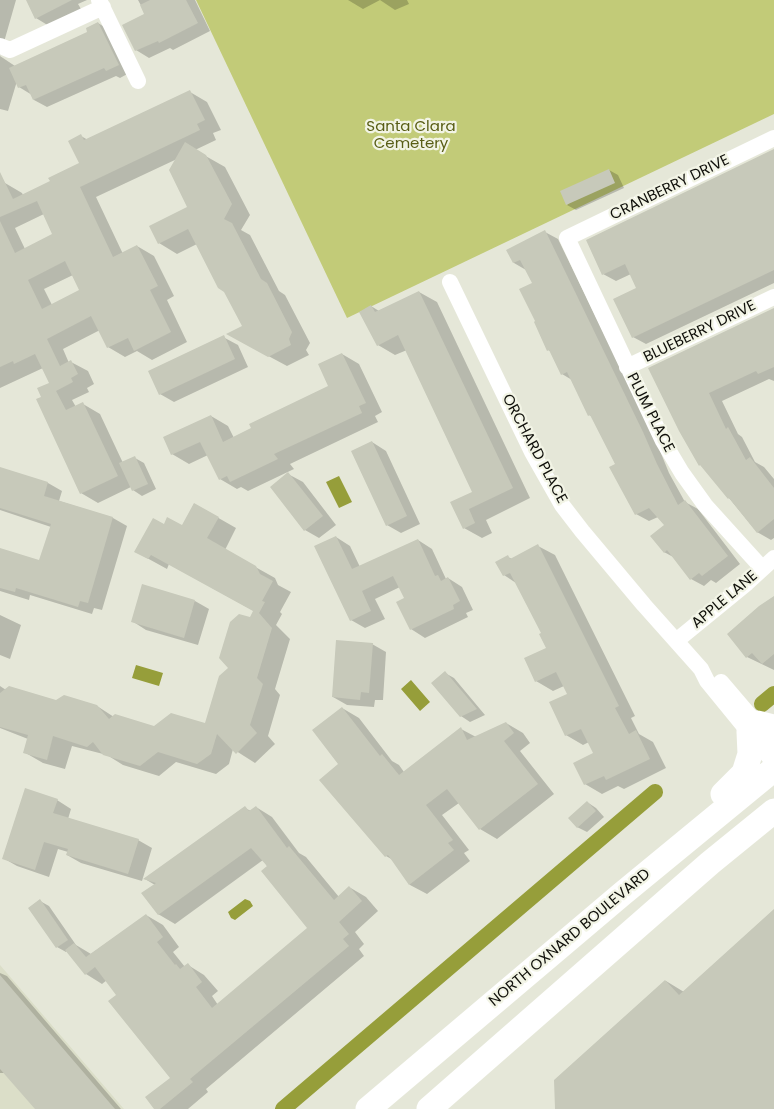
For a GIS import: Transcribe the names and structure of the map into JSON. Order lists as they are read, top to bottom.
{
  "streets": {
    "main road": ["NORTH OXNARD BOULEVARD"],
    "street": [
      "CRANBERRY DRIVE",
      "BLUEBERRY DRIVE",
      "PLUM PLACE",
      "ORCHARD PLACE",
      "APPLE LANE"
    ]
  },
  "crossings": [
    ["CRANBERRY DRIVE", "PLUM PLACE"],
    ["BLUEBERRY DRIVE", "PLUM PLACE"],
    ["PLUM PLACE", "APPLE LANE"],
    ["ORCHARD PLACE", "APPLE LANE"]
  ],
  "parks": ["Santa Clara Cemetery"]
}
